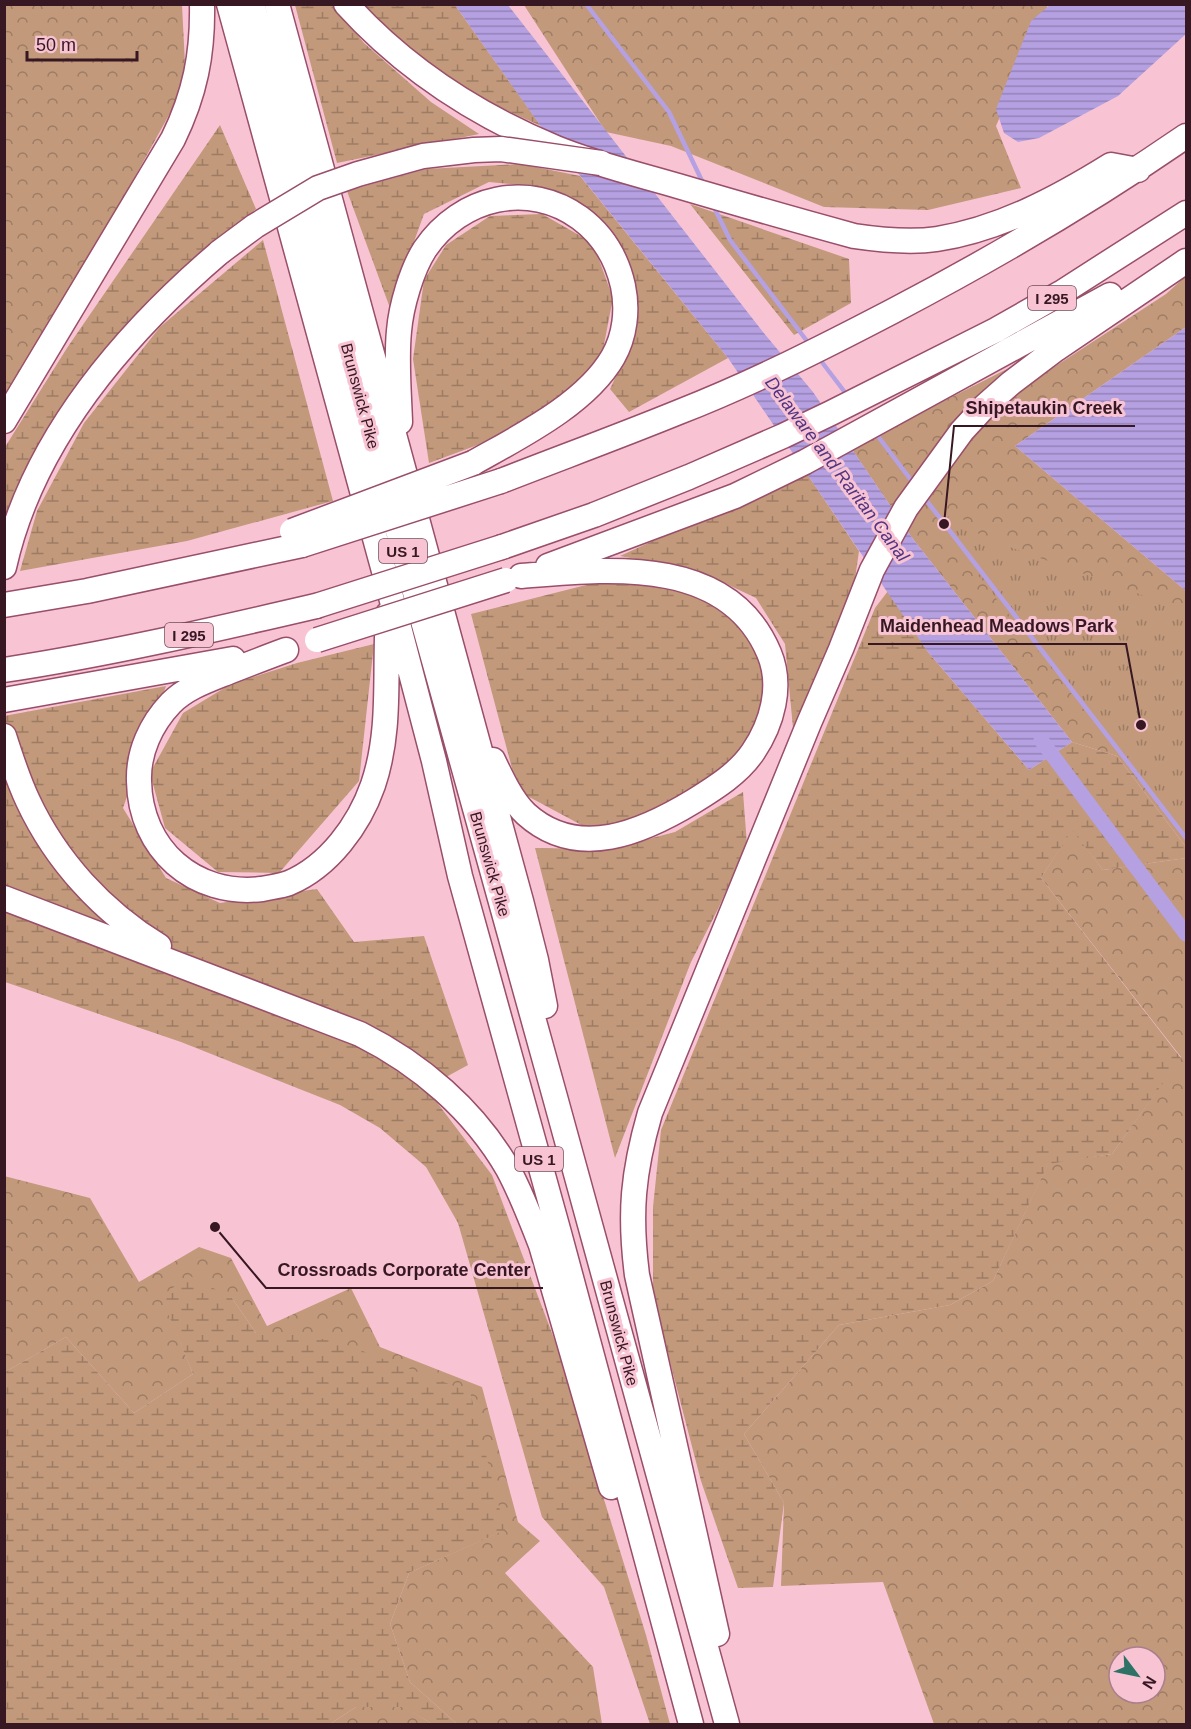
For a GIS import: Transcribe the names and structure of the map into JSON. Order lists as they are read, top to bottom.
{
  "streets": {
    "highway": ["I 295", "Brunswick Pike", "US 1"]
  },
  "water": ["Delaware and Raritan Canal"],
  "places": ["Shipetaukin Creek", "Maidenhead Meadows Park", "Crossroads Corporate Center"],
  "scale_bar": "50 m",
  "north": "bottom right"
}
